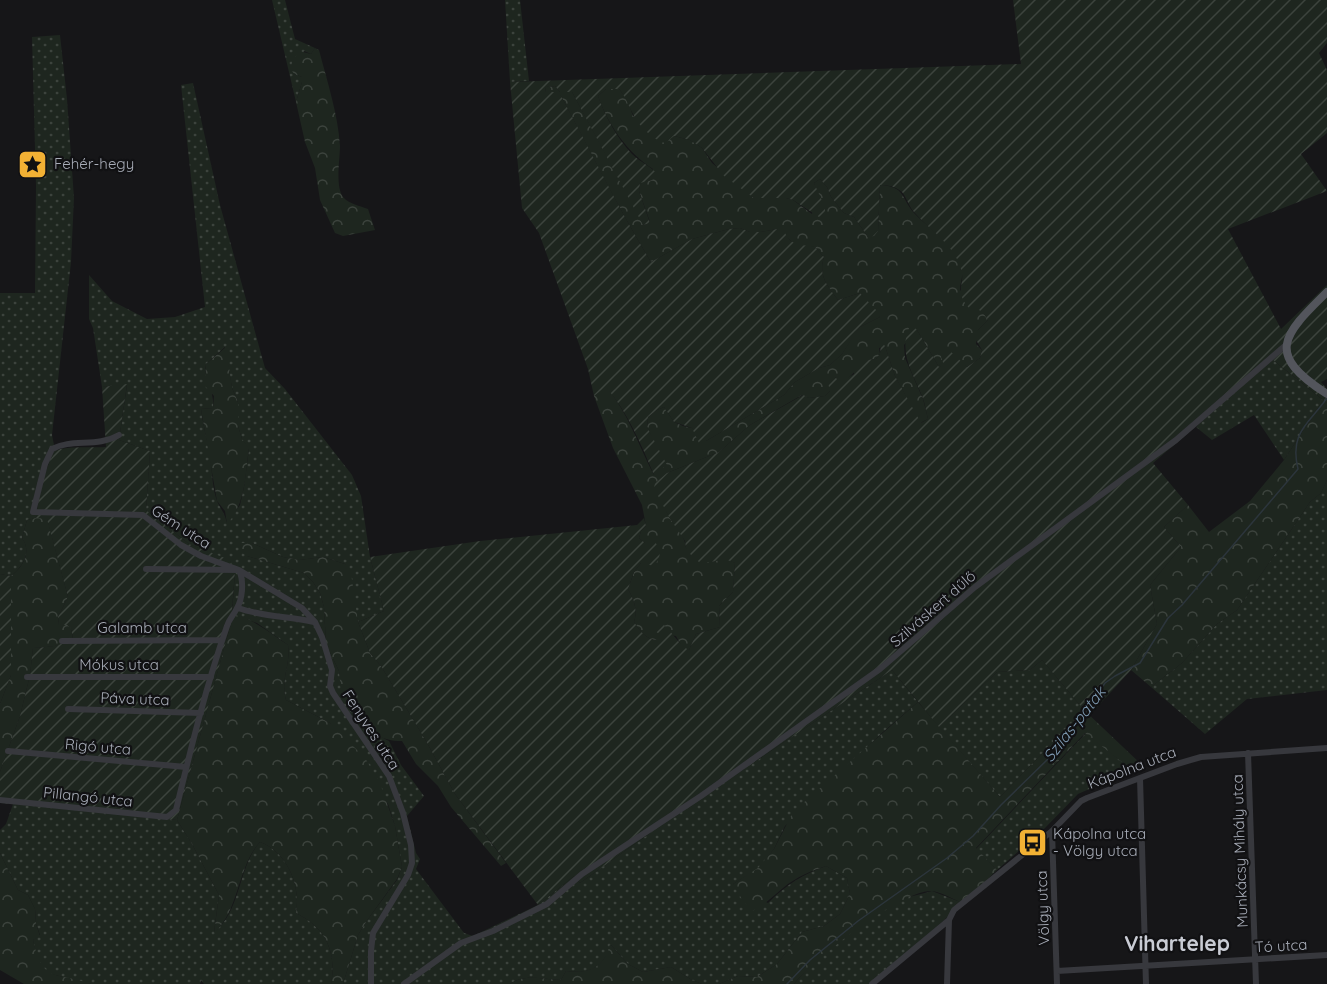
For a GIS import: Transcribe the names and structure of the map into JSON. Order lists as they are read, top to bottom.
{
  "streets": {
    "street": [
      "Gém utca",
      "Szilváskert dűlő",
      "Galamb utca",
      "Mókus utca",
      "Páva utca",
      "Fenyves utca",
      "Rigó utca",
      "Kápolna utca",
      "Pillangó utca",
      "Munkácsy Mihály utca",
      "Völgy utca",
      "Tó utca"
    ]
  },
  "crossings": [
    ["Gém utca", "Fenyves utca"],
    ["Rigó utca", "Pillangó utca"],
    ["Kápolna utca", "Munkácsy Mihály utca"],
    ["Kápolna utca", "Völgy utca"],
    ["Munkácsy Mihály utca", "Tó utca"],
    ["Völgy utca", "Tó utca"]
  ],
  "districts": ["Vihartelep"],
  "water": ["Szilas-patak"],
  "places": {
    "place": ["Fehér-hegy"],
    "bus stop": ["Kápolna utca - Völgy utca"]
  }
}
